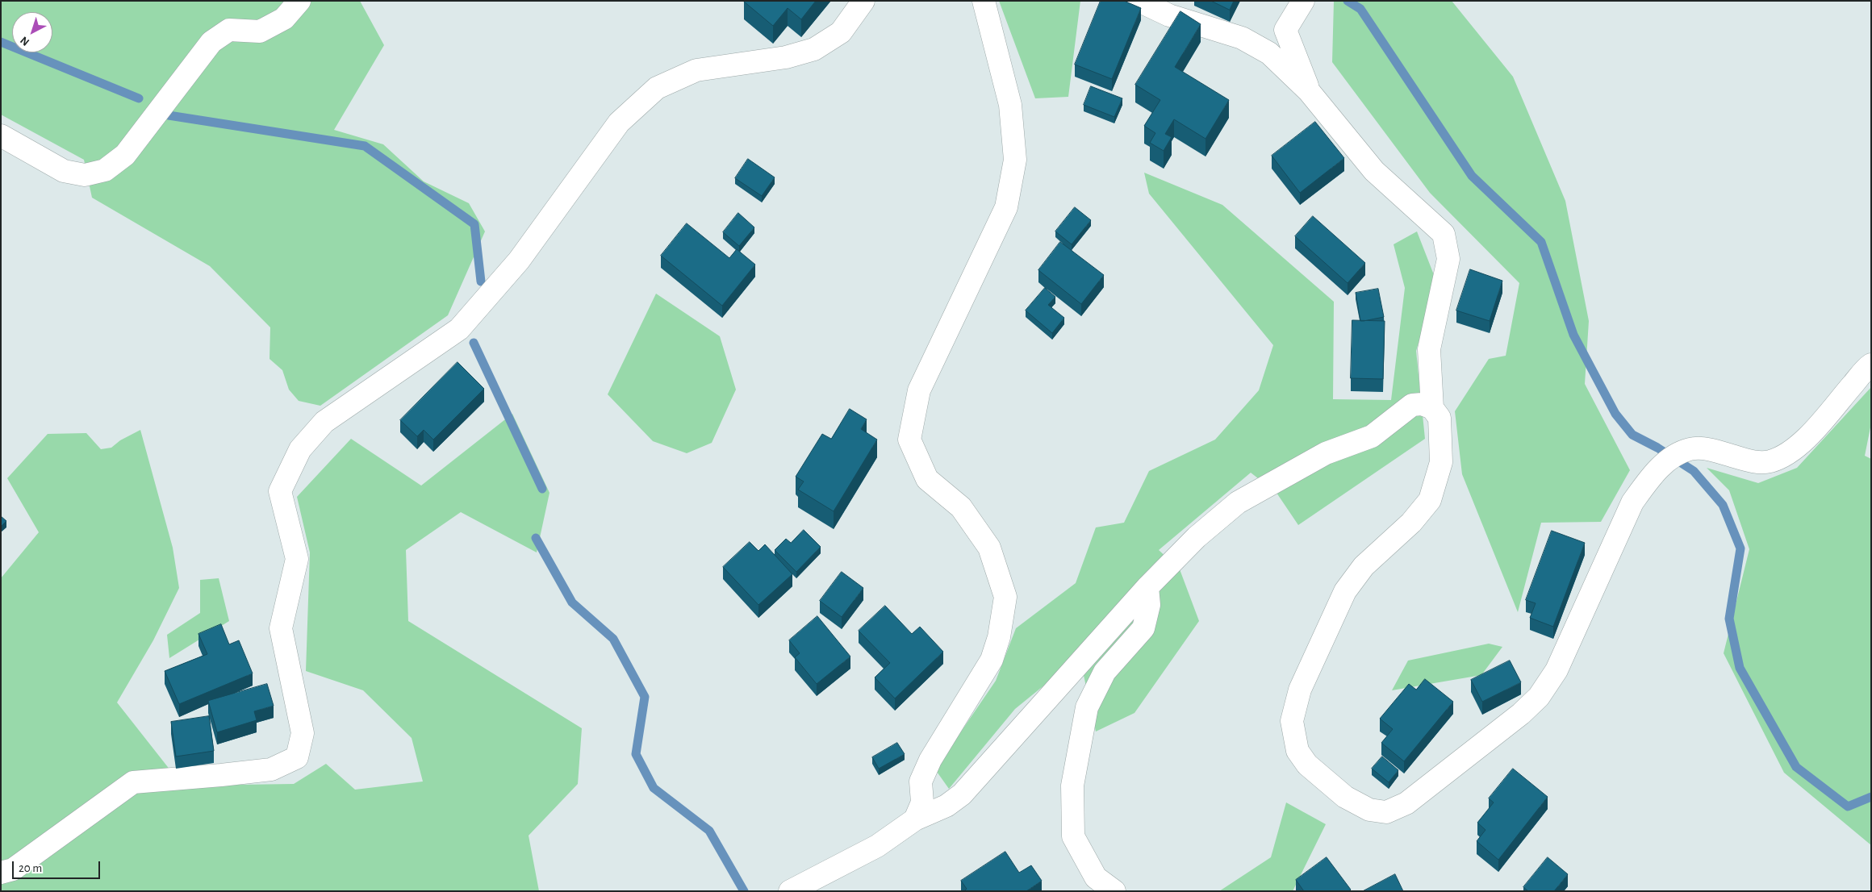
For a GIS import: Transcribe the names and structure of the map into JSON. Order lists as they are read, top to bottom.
{
  "scale_bar": "20 m",
  "north": "bottom left"
}
